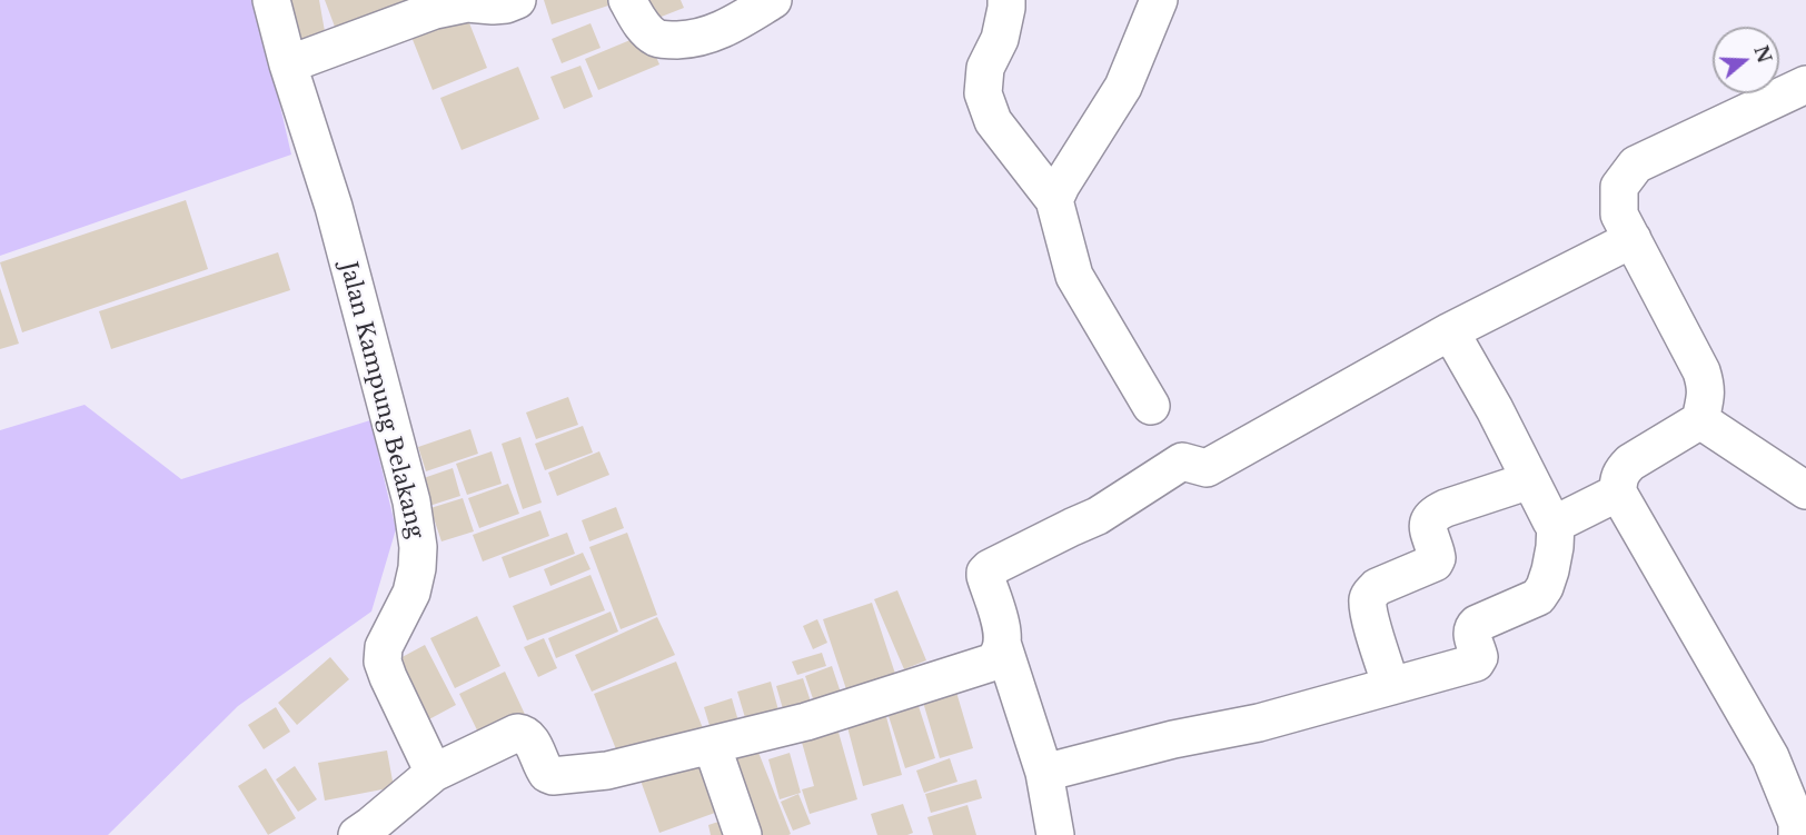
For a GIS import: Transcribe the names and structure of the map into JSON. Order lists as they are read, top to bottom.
{
  "streets": {
    "street": ["Jalan Kampung Belakang"]
  },
  "north": "right"
}
